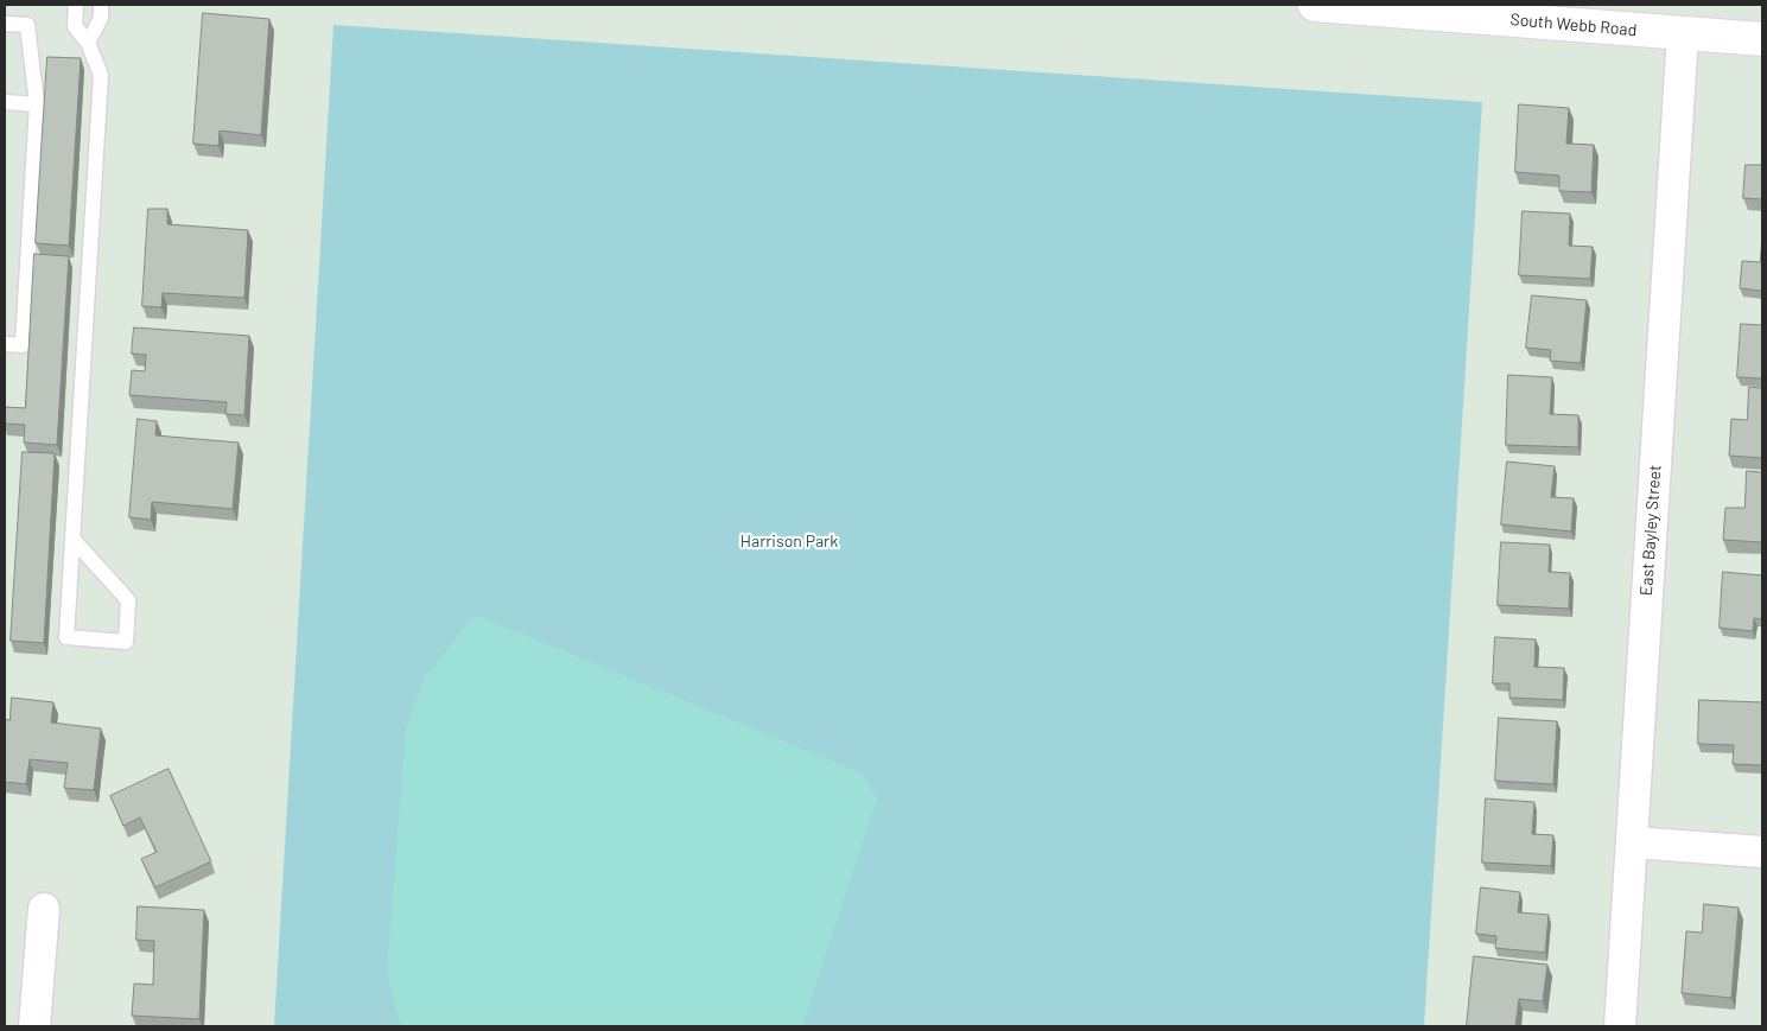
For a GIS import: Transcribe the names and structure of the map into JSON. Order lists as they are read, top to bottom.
{
  "streets": {
    "main road": ["South Webb Road"],
    "street": ["East Bayley Street"]
  },
  "crossings": [
    ["South Webb Road", "East Bayley Street"]
  ],
  "parks": ["Harrison Park"]
}
